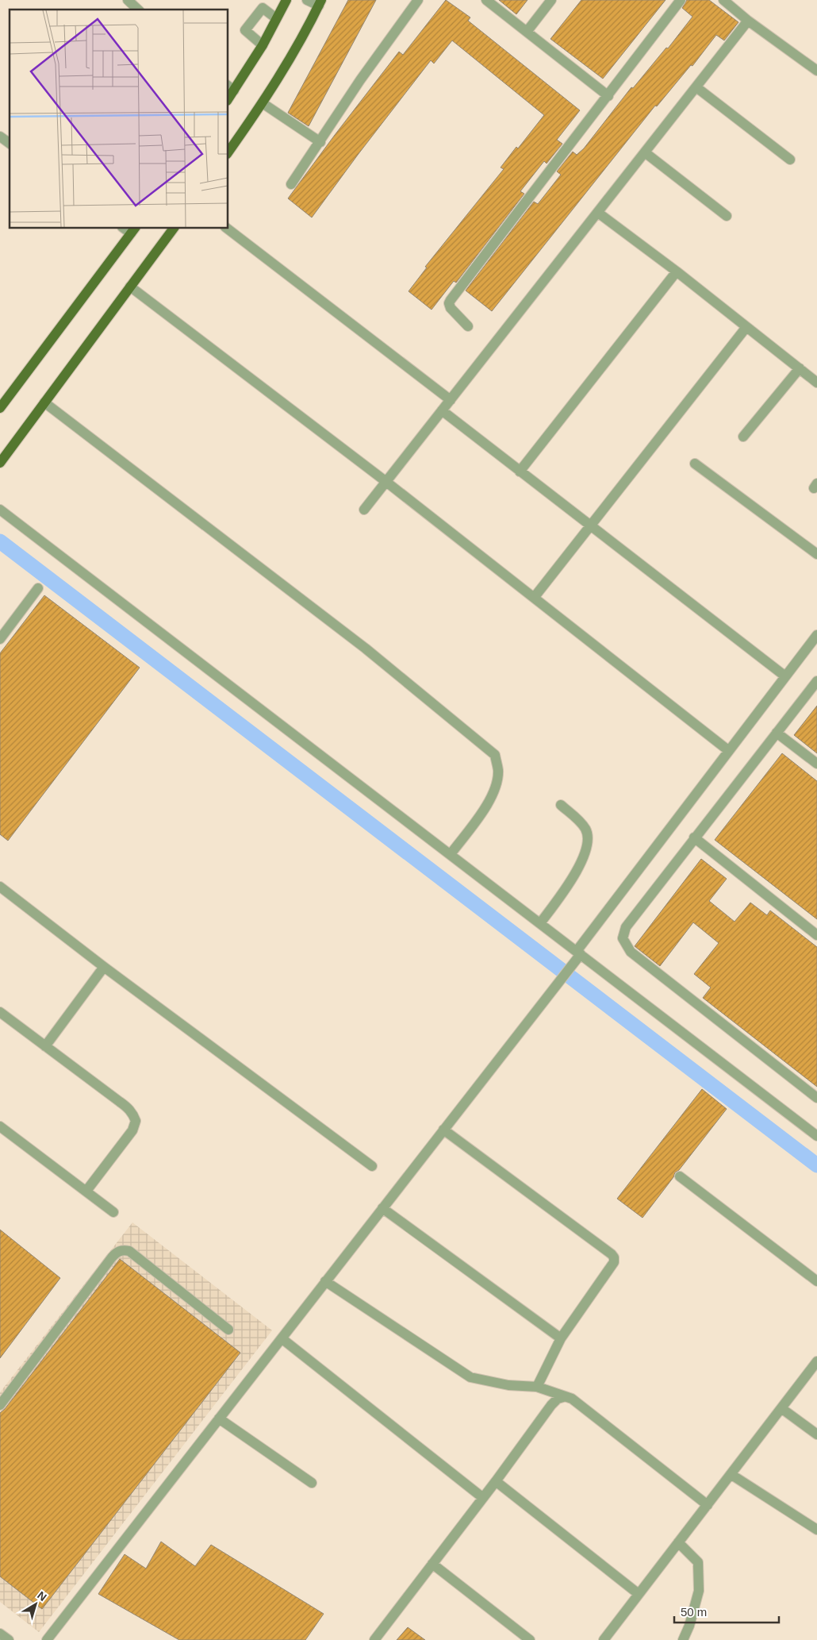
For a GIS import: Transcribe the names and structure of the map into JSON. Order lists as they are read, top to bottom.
{
  "scale_bar": "50 m",
  "north": "top right"
}
